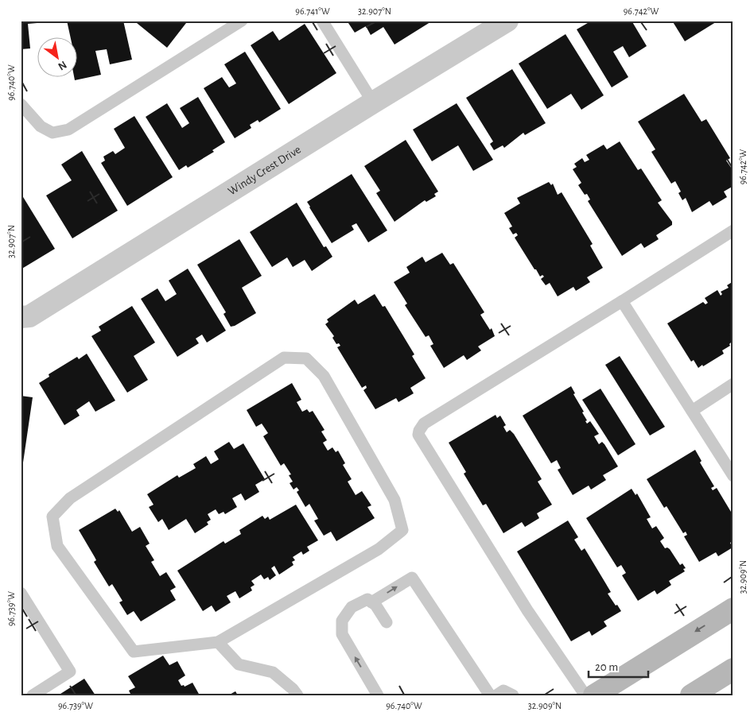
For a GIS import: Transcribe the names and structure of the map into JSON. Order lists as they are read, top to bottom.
{
  "streets": {
    "street": ["Windy Crest Drive"]
  },
  "scale_bar": "20 m",
  "north": "bottom right",
  "coordinates": [
    "96.741°W",
    "32.907°N",
    "96.742°W",
    "96.740°W",
    "32.909°N",
    "96.739°W"
  ]
}
